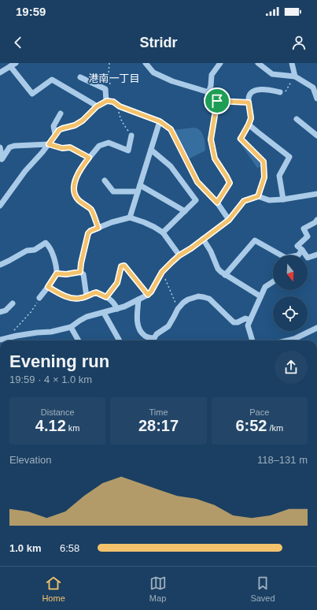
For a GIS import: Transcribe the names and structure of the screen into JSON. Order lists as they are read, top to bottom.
{
  "districts": ["港南一丁目"],
  "north": "bottom",
  "page": {
    "status": "19:59",
    "header": "Stridr",
    "heading": ["Evening run", "19:59 · 4 × 1.0 km"],
    "stats": [
      ["Distance", "4.12 km"],
      ["Time", "28:17"],
      ["Pace", "6:52 /km"]
    ],
    "chart": ["Elevation", "118–131 m"],
    "list": [
      {
        "name": "1.0 km",
        "note": "6:58"
      }
    ],
    "tabs": ["Home", "Map", "Saved"]
  }
}
